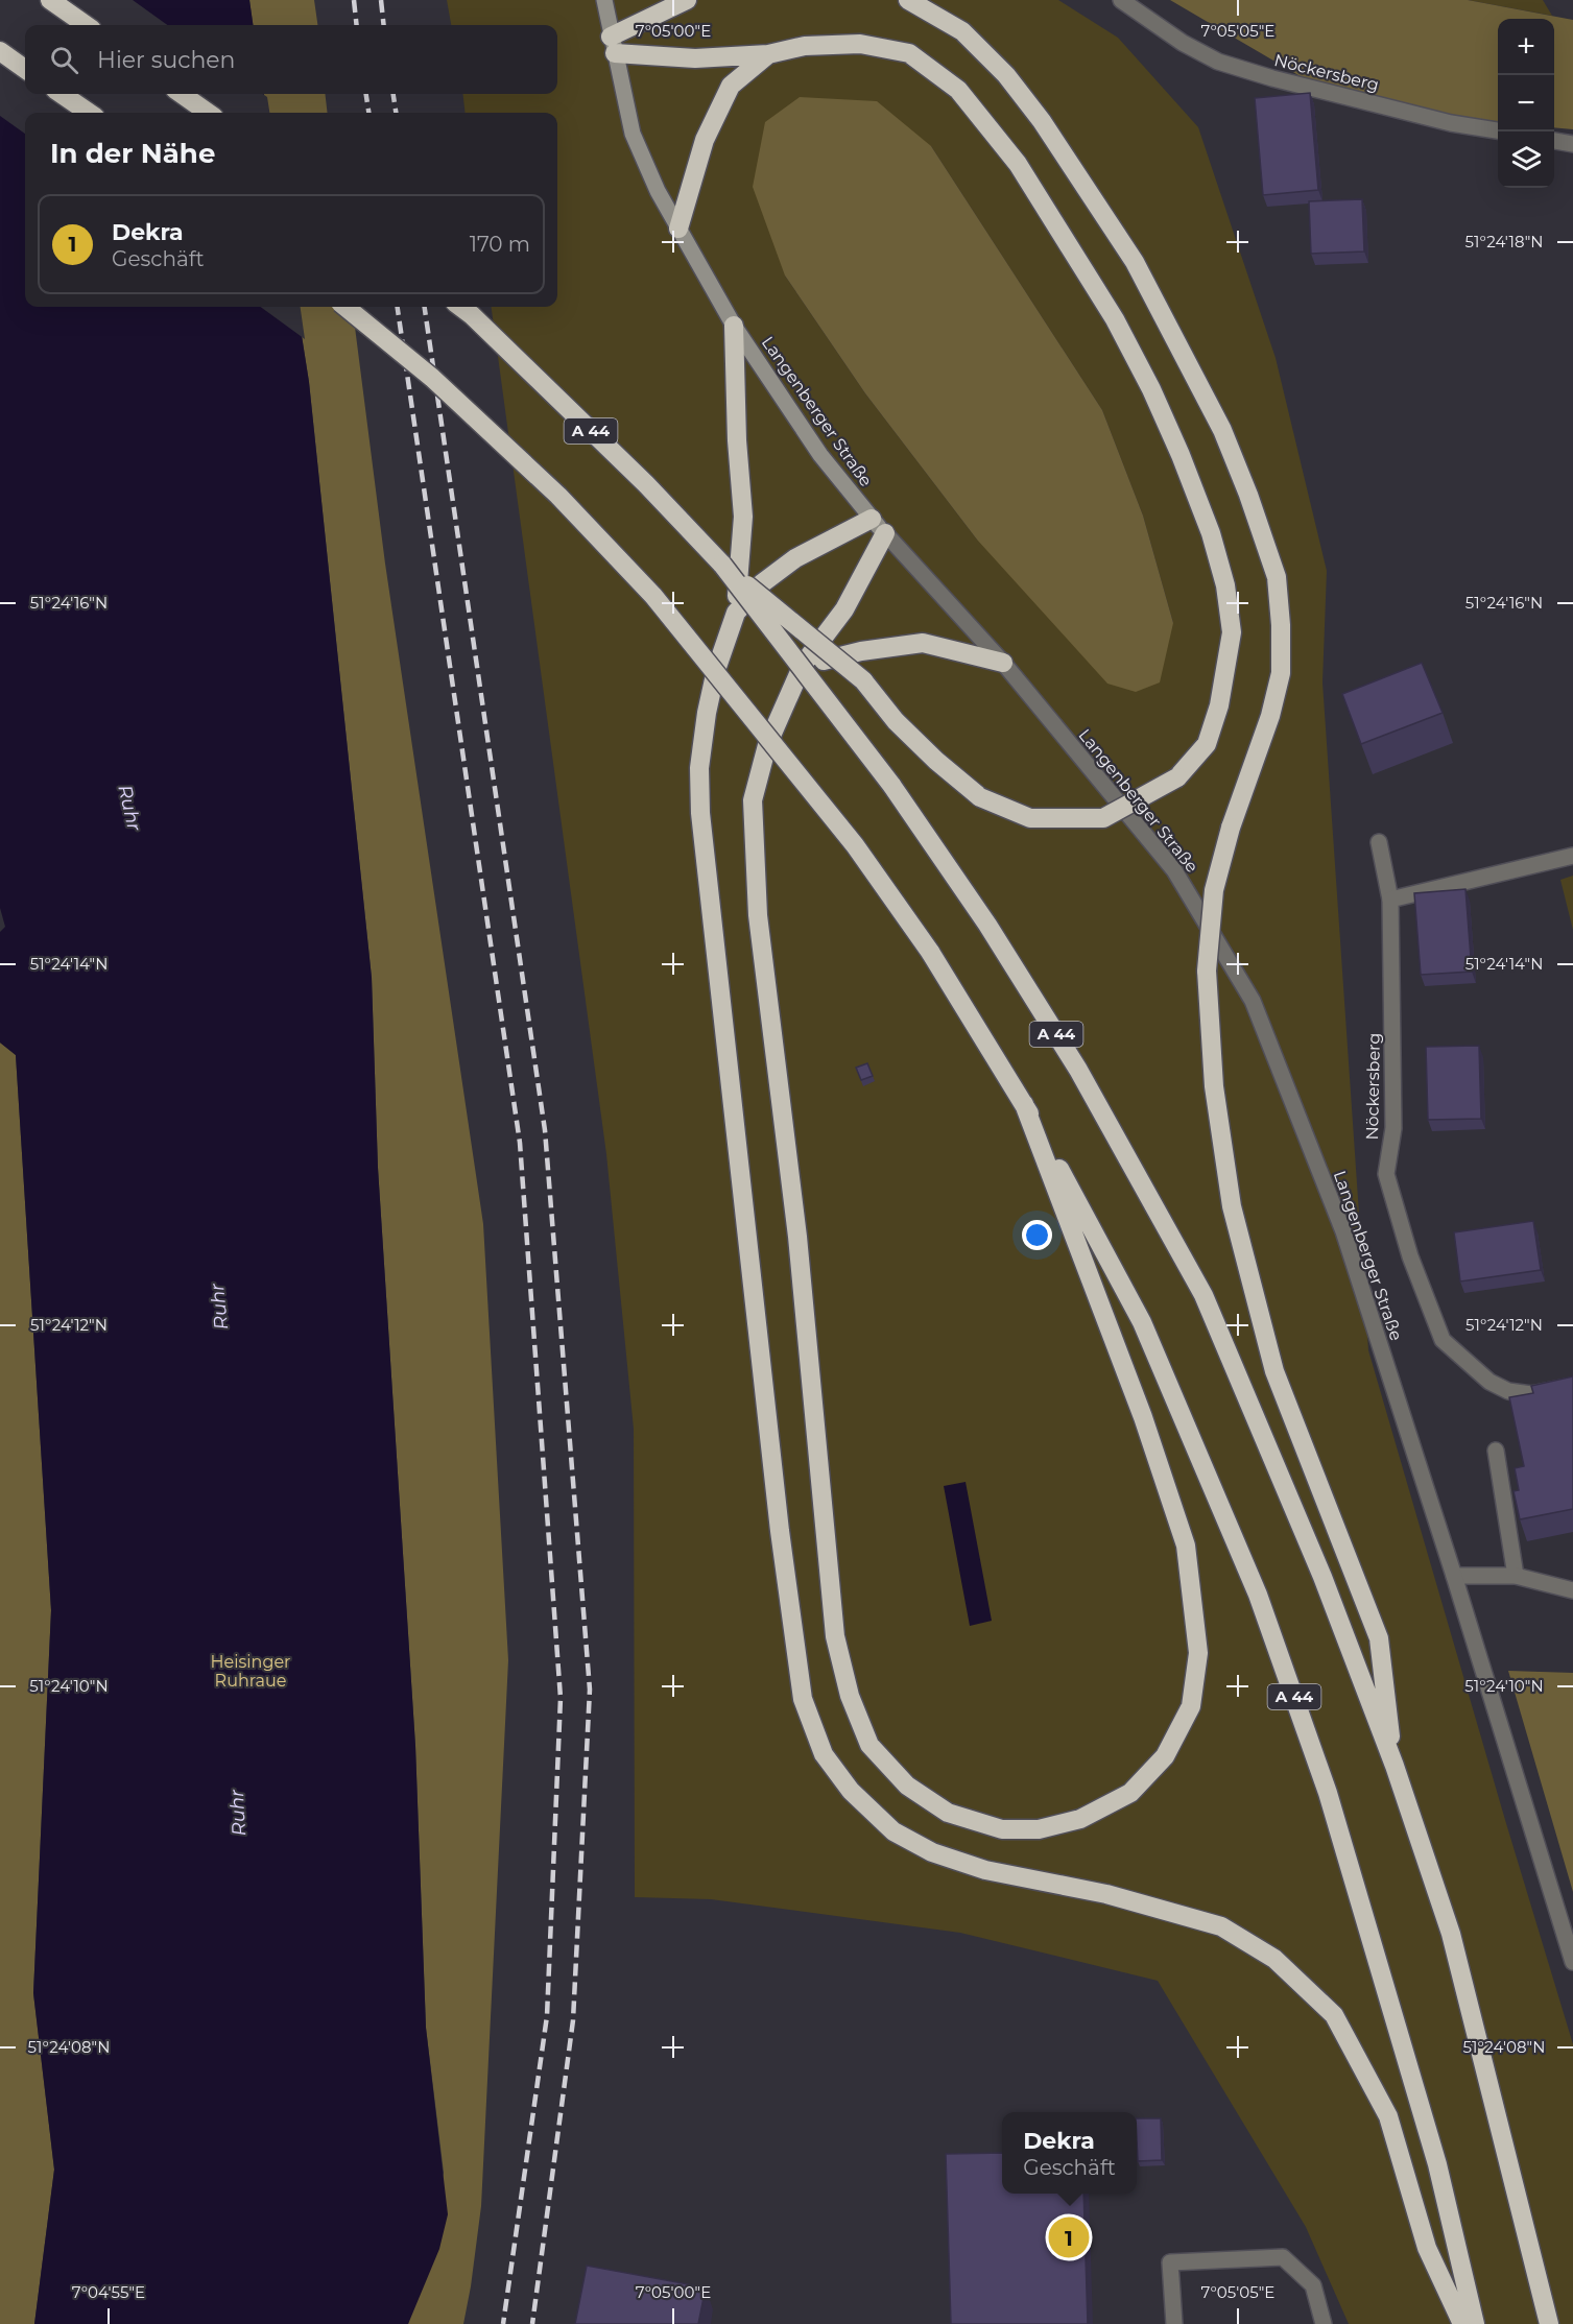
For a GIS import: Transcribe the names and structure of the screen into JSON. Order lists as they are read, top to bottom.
{
  "streets": {
    "highway": ["A 44"],
    "main road": ["Langenberger Straße"],
    "street": ["Nöckersberg"]
  },
  "water": ["Ruhr"],
  "parks": ["Heisinger Ruhraue"],
  "page": {
    "map_buttons": ["+", "−"],
    "search": "Hier suchen",
    "heading": "In der Nähe",
    "list": [
      {
        "mark": "1",
        "name": "Dekra",
        "note": "Geschäft",
        "value": "170 m"
      }
    ],
    "popup": ["Dekra", "Geschäft"],
    "pins": "1"
  },
  "coordinates": [
    "7°05'00\"E",
    "7°05'05\"E",
    "51°24'18\"N",
    "51°24'16\"N",
    "51°24'14\"N",
    "51°24'12\"N",
    "51°24'10\"N",
    "51°24'08\"N",
    "7°04'55\"E"
  ]
}
